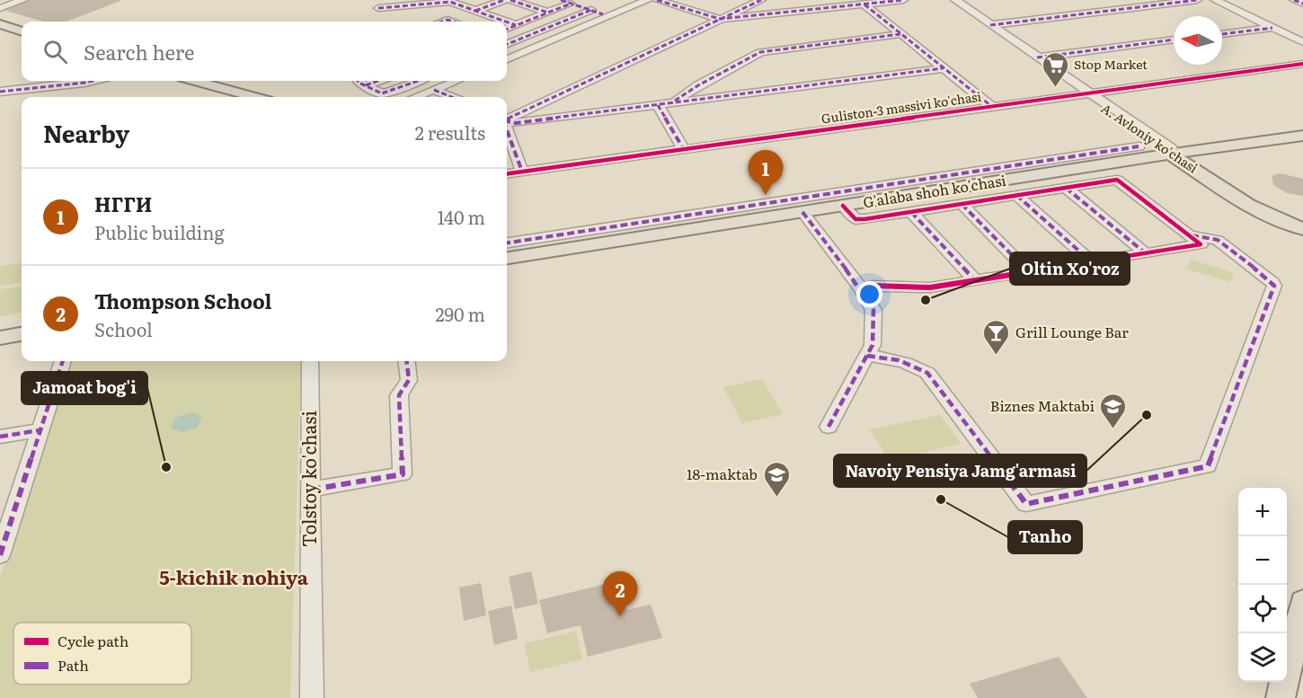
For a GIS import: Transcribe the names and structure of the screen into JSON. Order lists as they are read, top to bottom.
{
  "streets": {
    "main road": ["A. Avloniy ko'chasi", "G'alaba shoh ko'chasi"],
    "street": ["Guliston-3 massivi ko'chasi", "Tolstoy ko'chasi"]
  },
  "crossings": [
    ["Guliston-3 massivi ko'chasi", "A. Avloniy ko'chasi"],
    ["A. Avloniy ko'chasi", "G'alaba shoh ko'chasi"]
  ],
  "districts": ["5-kichik nohiya"],
  "places": {
    "supermarket": ["Stop Market"],
    "other": [
      "Oltin Xo'roz",
      "Navoiy Pensiya Jamg'armasi",
      "Jamoat bog'i",
      "Tanho"
    ],
    "bar": ["Grill Lounge Bar"],
    "school or university": ["Biznes Maktabi", "18-maktab"]
  },
  "legend": ["Cycle path", "Path"],
  "north": "left",
  "page": {
    "search": "Search here",
    "heading": ["Nearby", "2 results"],
    "pins": ["1", "2"],
    "list": [
      {
        "mark": "1",
        "name": "НГГИ",
        "note": "Public building",
        "value": "140 m"
      },
      {
        "mark": "2",
        "name": "Thompson School",
        "note": "School",
        "value": "290 m"
      }
    ],
    "map_buttons": ["+", "−"]
  }
}
